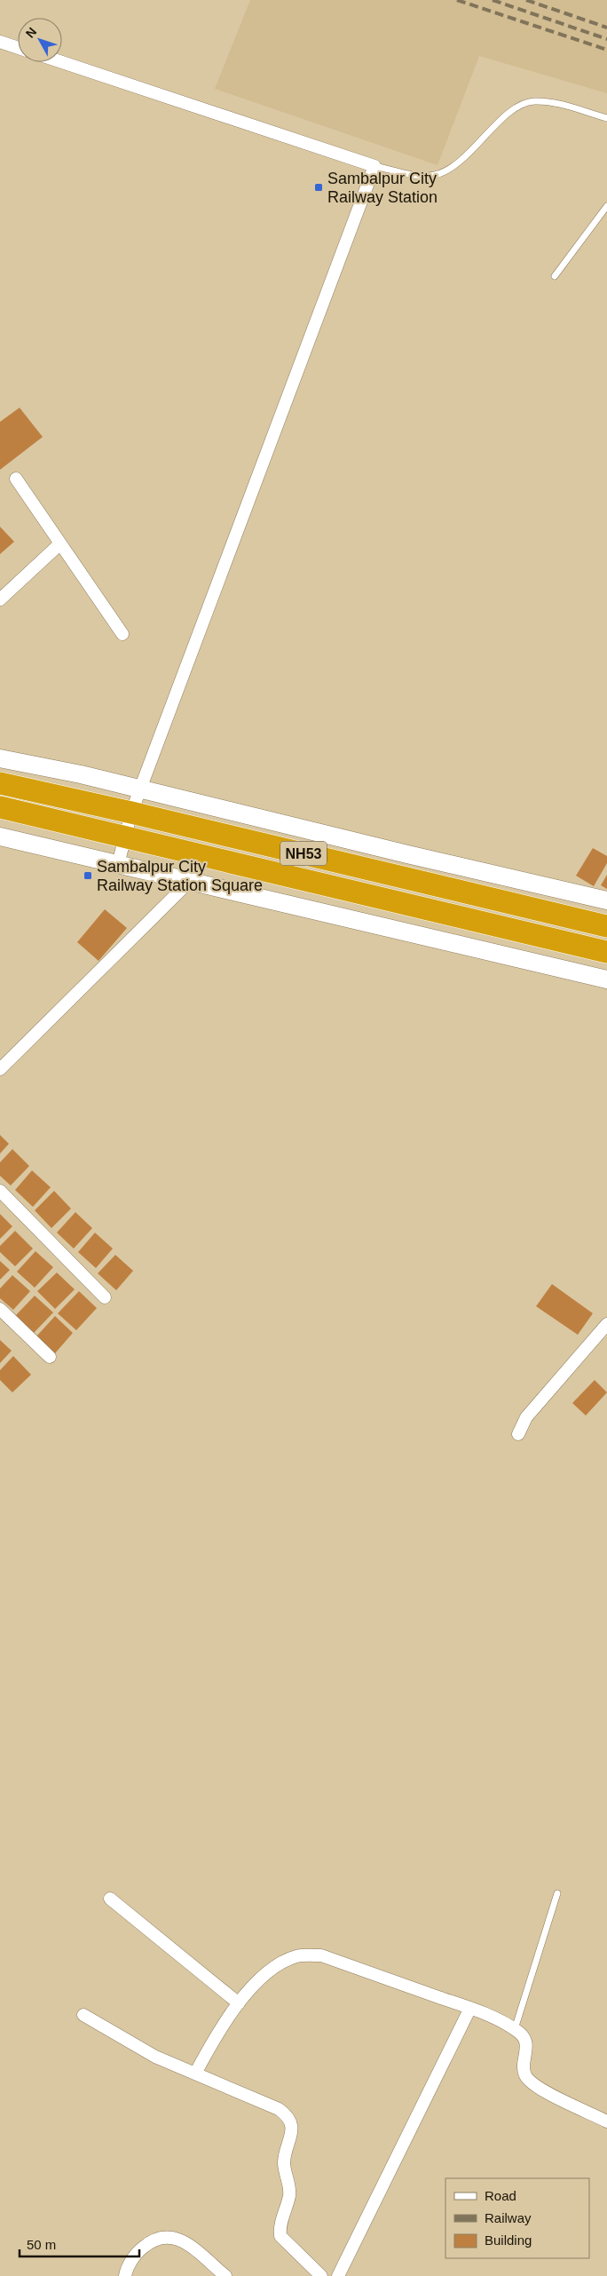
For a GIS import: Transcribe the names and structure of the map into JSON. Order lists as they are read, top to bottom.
{
  "streets": {
    "highway": ["NH53"]
  },
  "places": {
    "transit": ["Sambalpur City Railway Station", "Sambalpur City Railway Station Square"]
  },
  "legend": ["Road", "Railway", "Building"],
  "scale_bar": "50 m",
  "north": "top left"
}
